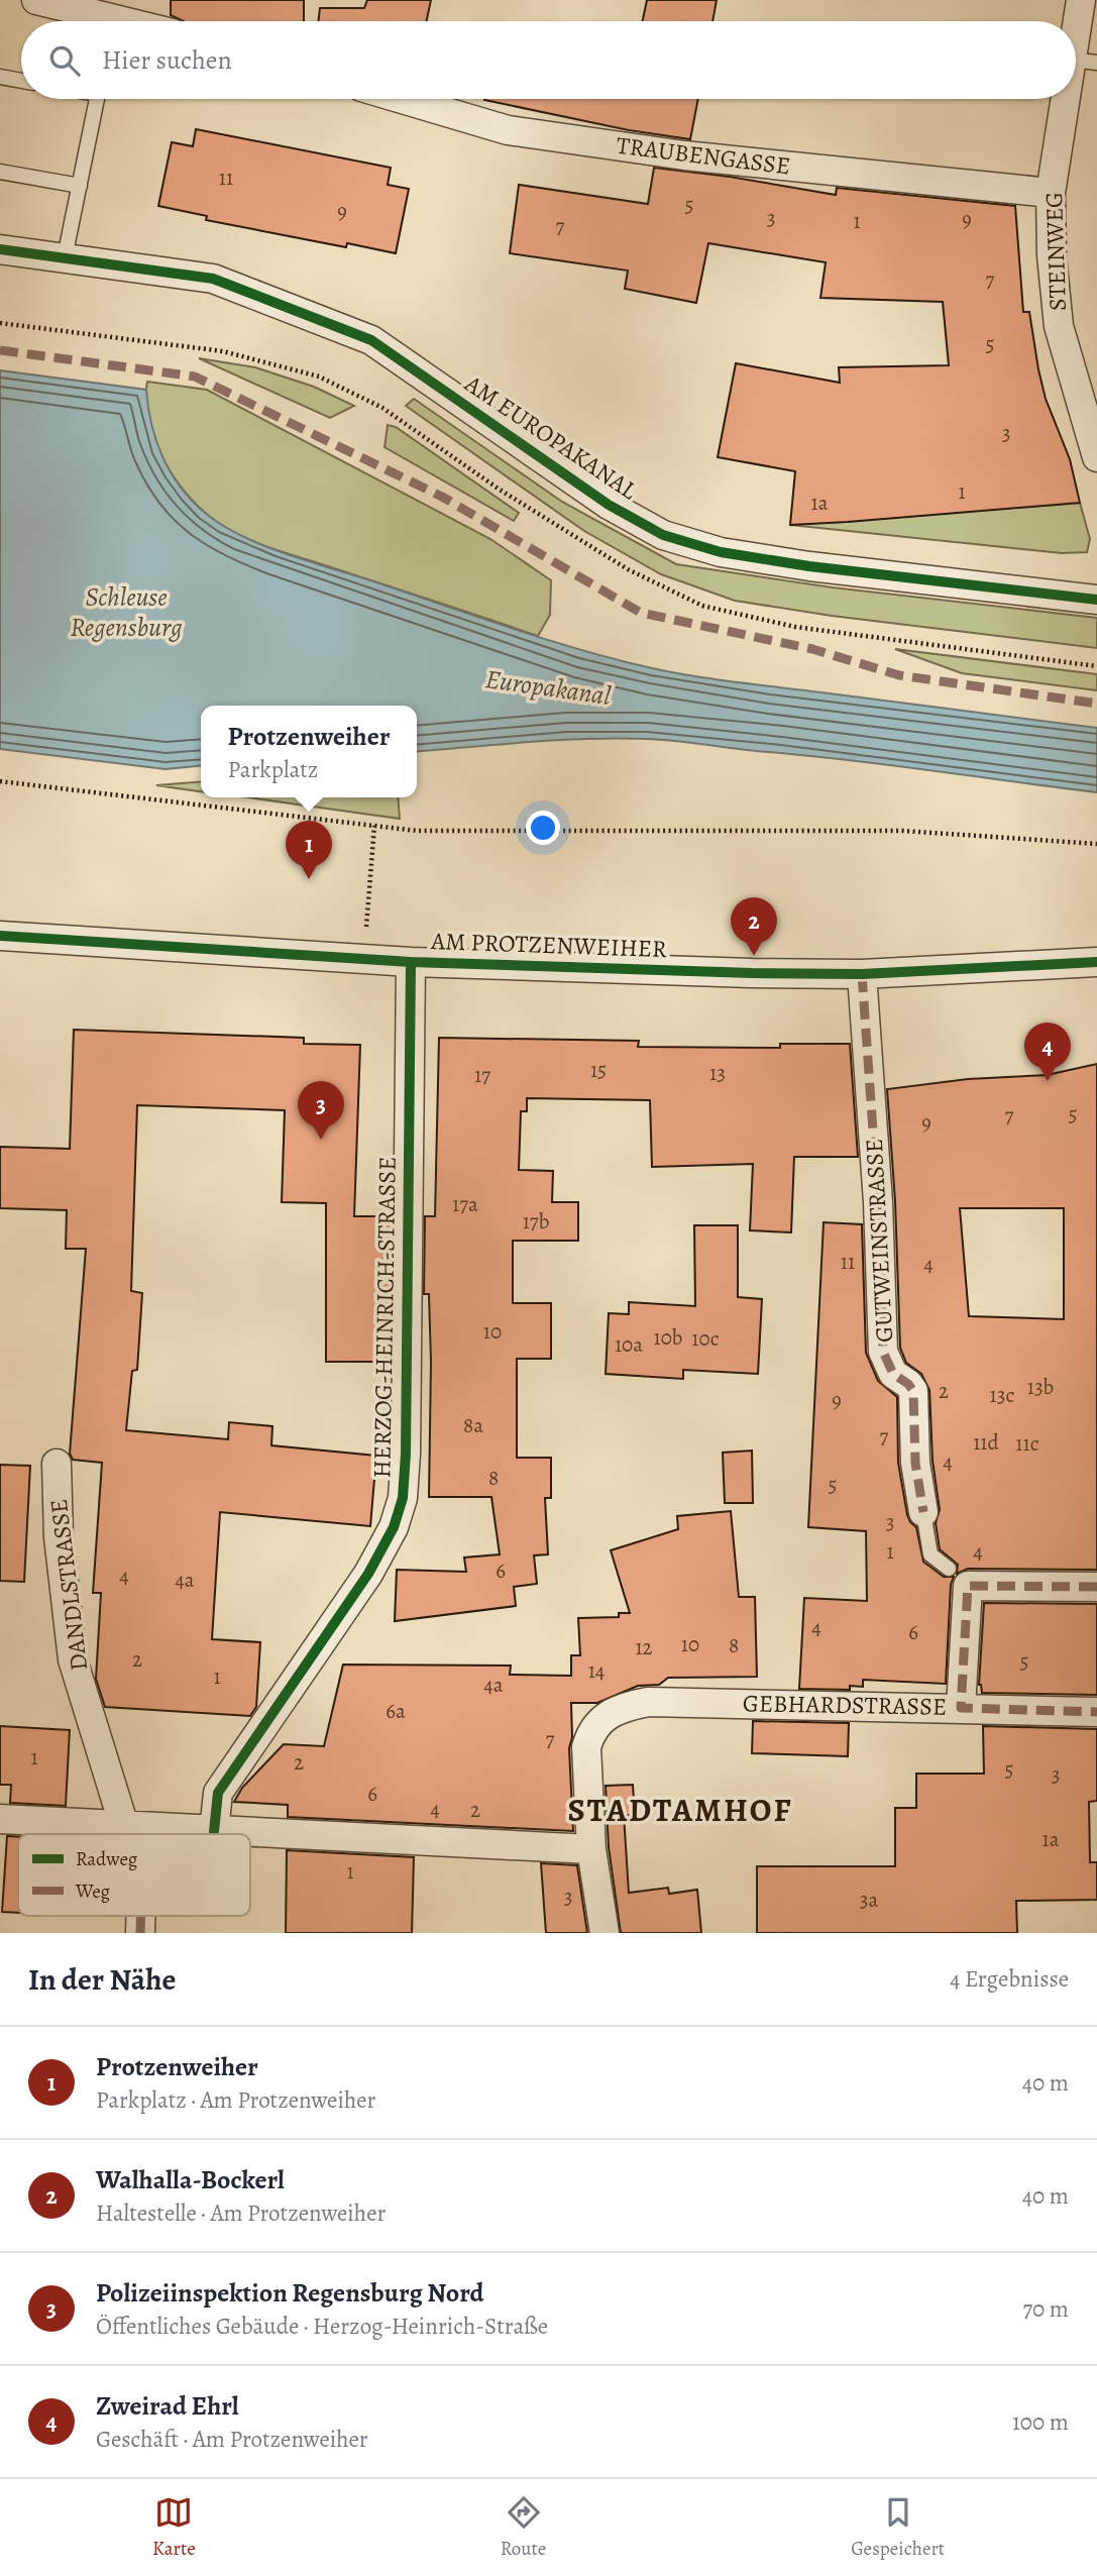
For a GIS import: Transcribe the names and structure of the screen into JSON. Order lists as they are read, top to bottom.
{
  "streets": {
    "street": [
      "TRAUBENGASSE",
      "STEINWEG",
      "AM EUROPAKANAL",
      "AM PROTZENWEIHER",
      "GUTWEINSTRASSE",
      "HERZOG-HEINRICH-STRASSE",
      "DANDLSTRASSE",
      "GEBHARDSTRASSE"
    ]
  },
  "crossings": [
    ["TRAUBENGASSE", "STEINWEG"],
    ["AM PROTZENWEIHER", "GUTWEINSTRASSE"],
    ["AM PROTZENWEIHER", "HERZOG-HEINRICH-STRASSE"]
  ],
  "districts": ["STADTAMHOF"],
  "water": ["Schleuse Regensburg", "Europakanal"],
  "house_numbers": [
    "11",
    "5",
    "9",
    "3",
    "9",
    "1",
    "7",
    "7",
    "5",
    "3",
    "1",
    "1a",
    "15",
    "13",
    "17",
    "5",
    "7",
    "9",
    "17a",
    "17b",
    "11",
    "4",
    "10",
    "10b",
    "10c",
    "10a",
    "13b",
    "2",
    "13c",
    "9",
    "8a",
    "7",
    "11d",
    "11c",
    "4",
    "8",
    "5",
    "3",
    "1",
    "4",
    "6",
    "4",
    "4a",
    "4",
    "6",
    "10",
    "8",
    "12",
    "2",
    "5",
    "14",
    "1",
    "4a",
    "6a",
    "7",
    "1",
    "2",
    "5",
    "3",
    "6",
    "4",
    "2",
    "1a",
    "1",
    "3",
    "3a"
  ],
  "legend": ["Radweg", "Weg"],
  "page": {
    "search": "Hier suchen",
    "popup": ["Protzenweiher", "Parkplatz"],
    "pins": [
      "1",
      "2",
      "4",
      "3"
    ],
    "heading": ["In der Nähe", "4 Ergebnisse"],
    "list": [
      {
        "mark": "1",
        "name": "Protzenweiher",
        "note": "Parkplatz · Am Protzenweiher",
        "value": "40 m"
      },
      {
        "mark": "2",
        "name": "Walhalla-Bockerl",
        "note": "Haltestelle · Am Protzenweiher",
        "value": "40 m"
      },
      {
        "mark": "3",
        "name": "Polizeiinspektion Regensburg Nord",
        "note": "Öffentliches Gebäude · Herzog-Heinrich-Straße",
        "value": "70 m"
      },
      {
        "mark": "4",
        "name": "Zweirad Ehrl",
        "note": "Geschäft · Am Protzenweiher",
        "value": "100 m"
      }
    ],
    "nav": ["Karte", "Route", "Gespeichert"]
  }
}
